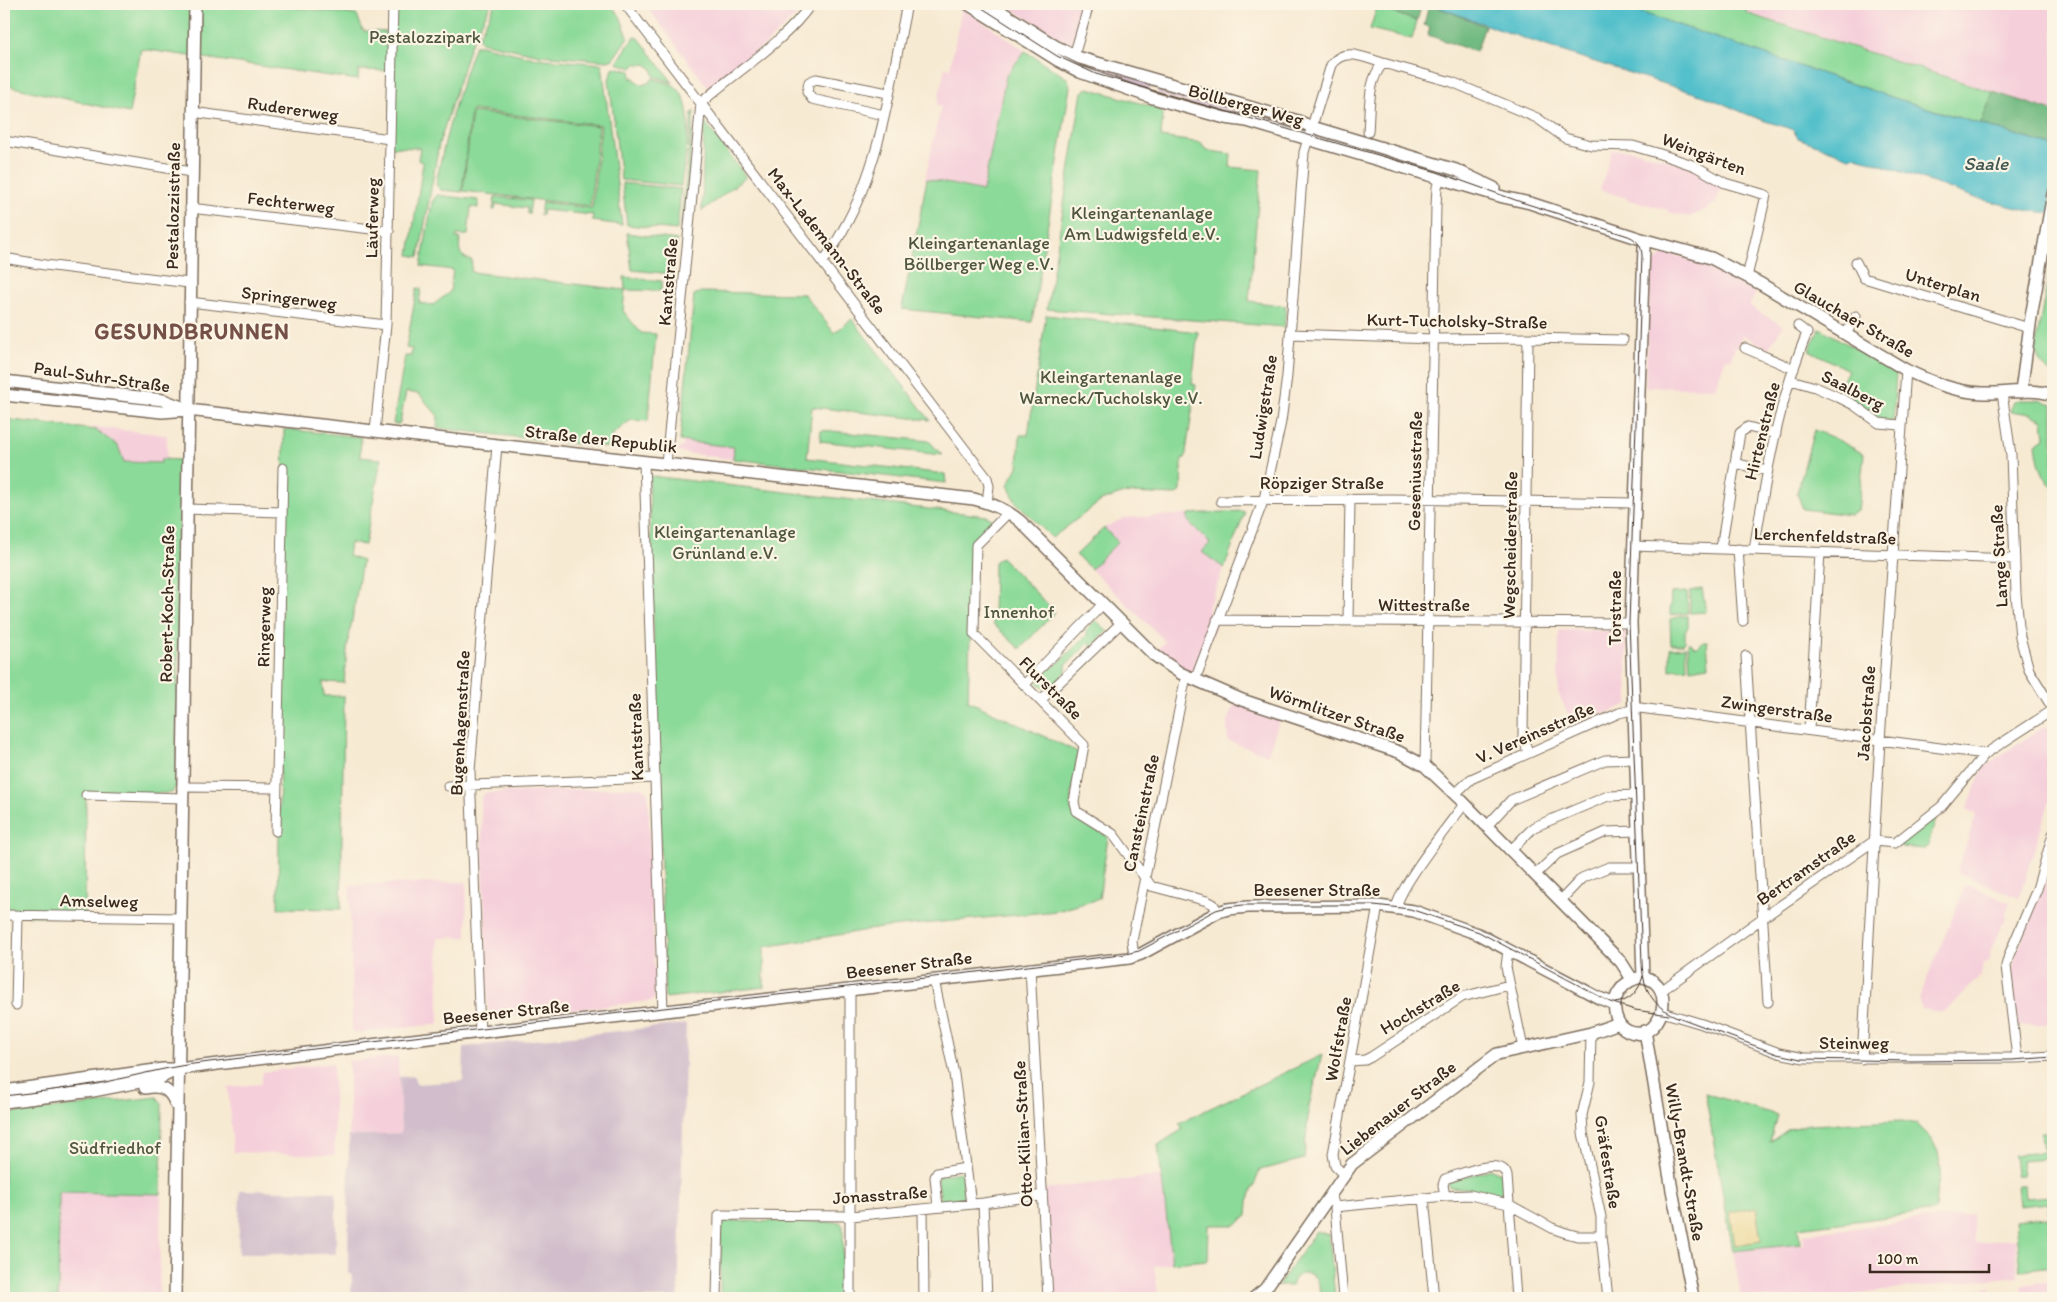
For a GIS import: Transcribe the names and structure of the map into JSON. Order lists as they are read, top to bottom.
{
  "streets": {
    "street": [
      "Böllberger Weg",
      "Rudererweg",
      "Weingärten",
      "Fechterweg",
      "Pestalozzistraße",
      "Läuferweg",
      "Max-Lademann-Straße",
      "Kantstraße",
      "Unterplan",
      "Springerweg",
      "Glauchaer Straße",
      "Kurt-Tucholsky-Straße",
      "Paul-Suhr-Straße",
      "Saalberg",
      "Ludwigstraße",
      "Hirtenstraße",
      "Straße der Republik",
      "Geseniusstraße",
      "Röpziger Straße",
      "Lerchenfeldstraße",
      "Wegscheiderstraße",
      "Lange Straße",
      "Robert-Koch-Straße",
      "Wittestraße",
      "Torstraße",
      "Ringerweg",
      "Flurstraße",
      "Zwingerstraße",
      "Jacobstraße",
      "Wörmlitzer Straße",
      "Bugenhagenstraße",
      "V. Vereinsstraße",
      "Cansteinstraße",
      "Bertramstraße",
      "Beesener Straße",
      "Amselweg",
      "Hochstraße",
      "Wolfstraße",
      "Steinweg",
      "Liebenauer Straße",
      "Otto-Kilian-Straße",
      "Gräfestraße",
      "Willy-Brandt-Straße",
      "Jonasstraße"
    ]
  },
  "crossings": [
    ["Böllberger Weg", "Weingärten"],
    ["Böllberger Weg", "Glauchaer Straße"],
    ["Böllberger Weg", "Ludwigstraße"],
    ["Böllberger Weg", "Geseniusstraße"],
    ["Böllberger Weg", "Torstraße"],
    ["Rudererweg", "Pestalozzistraße"],
    ["Rudererweg", "Läuferweg"],
    ["Weingärten", "Glauchaer Straße"],
    ["Weingärten", "Ludwigstraße"],
    ["Fechterweg", "Pestalozzistraße"],
    ["Fechterweg", "Läuferweg"],
    ["Pestalozzistraße", "Springerweg"],
    ["Pestalozzistraße", "Paul-Suhr-Straße"],
    ["Pestalozzistraße", "Straße der Republik"],
    ["Pestalozzistraße", "Robert-Koch-Straße"],
    ["Läuferweg", "Springerweg"],
    ["Läuferweg", "Straße der Republik"],
    ["Max-Lademann-Straße", "Kantstraße"],
    ["Max-Lademann-Straße", "Straße der Republik"],
    ["Kantstraße", "Straße der Republik"],
    ["Kantstraße", "Beesener Straße"],
    ["Glauchaer Straße", "Lange Straße"],
    ["Glauchaer Straße", "Torstraße"],
    ["Glauchaer Straße", "Jacobstraße"],
    ["Kurt-Tucholsky-Straße", "Ludwigstraße"],
    ["Kurt-Tucholsky-Straße", "Geseniusstraße"],
    ["Kurt-Tucholsky-Straße", "Wegscheiderstraße"],
    ["Paul-Suhr-Straße", "Straße der Republik"],
    ["Paul-Suhr-Straße", "Robert-Koch-Straße"],
    ["Saalberg", "Hirtenstraße"],
    ["Saalberg", "Jacobstraße"],
    ["Ludwigstraße", "Röpziger Straße"],
    ["Ludwigstraße", "Wittestraße"],
    ["Ludwigstraße", "Wörmlitzer Straße"],
    ["Ludwigstraße", "Cansteinstraße"],
    ["Hirtenstraße", "Lerchenfeldstraße"],
    ["Straße der Republik", "Robert-Koch-Straße"],
    ["Straße der Republik", "Flurstraße"],
    ["Straße der Republik", "Wörmlitzer Straße"],
    ["Straße der Republik", "Bugenhagenstraße"],
    ["Geseniusstraße", "Röpziger Straße"],
    ["Geseniusstraße", "Wittestraße"],
    ["Geseniusstraße", "Wörmlitzer Straße"],
    ["Röpziger Straße", "Wegscheiderstraße"],
    ["Röpziger Straße", "Torstraße"],
    ["Lerchenfeldstraße", "Lange Straße"],
    ["Lerchenfeldstraße", "Torstraße"],
    ["Lerchenfeldstraße", "Jacobstraße"],
    ["Wegscheiderstraße", "Wittestraße"],
    ["Wegscheiderstraße", "V. Vereinsstraße"],
    ["Robert-Koch-Straße", "Beesener Straße"],
    ["Robert-Koch-Straße", "Amselweg"],
    ["Wittestraße", "Torstraße"],
    ["Torstraße", "Zwingerstraße"],
    ["Torstraße", "Wörmlitzer Straße"],
    ["Torstraße", "V. Vereinsstraße"],
    ["Torstraße", "Bertramstraße"],
    ["Torstraße", "Beesener Straße"],
    ["Torstraße", "Steinweg"],
    ["Torstraße", "Liebenauer Straße"],
    ["Torstraße", "Willy-Brandt-Straße"],
    ["Flurstraße", "Wörmlitzer Straße"],
    ["Flurstraße", "Cansteinstraße"],
    ["Zwingerstraße", "Jacobstraße"],
    ["Zwingerstraße", "V. Vereinsstraße"],
    ["Zwingerstraße", "Bertramstraße"],
    ["Jacobstraße", "Bertramstraße"],
    ["Jacobstraße", "Steinweg"],
    ["Wörmlitzer Straße", "V. Vereinsstraße"],
    ["Wörmlitzer Straße", "Cansteinstraße"],
    ["Wörmlitzer Straße", "Bertramstraße"],
    ["Wörmlitzer Straße", "Beesener Straße"],
    ["Wörmlitzer Straße", "Steinweg"],
    ["Wörmlitzer Straße", "Liebenauer Straße"],
    ["Wörmlitzer Straße", "Willy-Brandt-Straße"],
    ["Bugenhagenstraße", "Beesener Straße"],
    ["Cansteinstraße", "Beesener Straße"],
    ["Bertramstraße", "Beesener Straße"],
    ["Bertramstraße", "Steinweg"],
    ["Bertramstraße", "Liebenauer Straße"],
    ["Bertramstraße", "Willy-Brandt-Straße"],
    ["Beesener Straße", "Wolfstraße"],
    ["Beesener Straße", "Steinweg"],
    ["Beesener Straße", "Liebenauer Straße"],
    ["Beesener Straße", "Otto-Kilian-Straße"],
    ["Beesener Straße", "Willy-Brandt-Straße"],
    ["Hochstraße", "Wolfstraße"],
    ["Wolfstraße", "Liebenauer Straße"],
    ["Steinweg", "Liebenauer Straße"],
    ["Steinweg", "Willy-Brandt-Straße"],
    ["Liebenauer Straße", "Gräfestraße"],
    ["Liebenauer Straße", "Willy-Brandt-Straße"],
    ["Otto-Kilian-Straße", "Jonasstraße"]
  ],
  "districts": ["GESUNDBRUNNEN"],
  "water": ["Saale"],
  "parks": [
    "Pestalozzipark",
    "Kleingartenanlage Am Ludwigsfeld e.V.",
    "Kleingartenanlage Böllberger Weg e.V.",
    "Kleingartenanlage Warneck/Tucholsky e.V.",
    "Kleingartenanlage Grünland e.V.",
    "Innenhof",
    "Südfriedhof"
  ],
  "scale_bar": "100 m"
}
